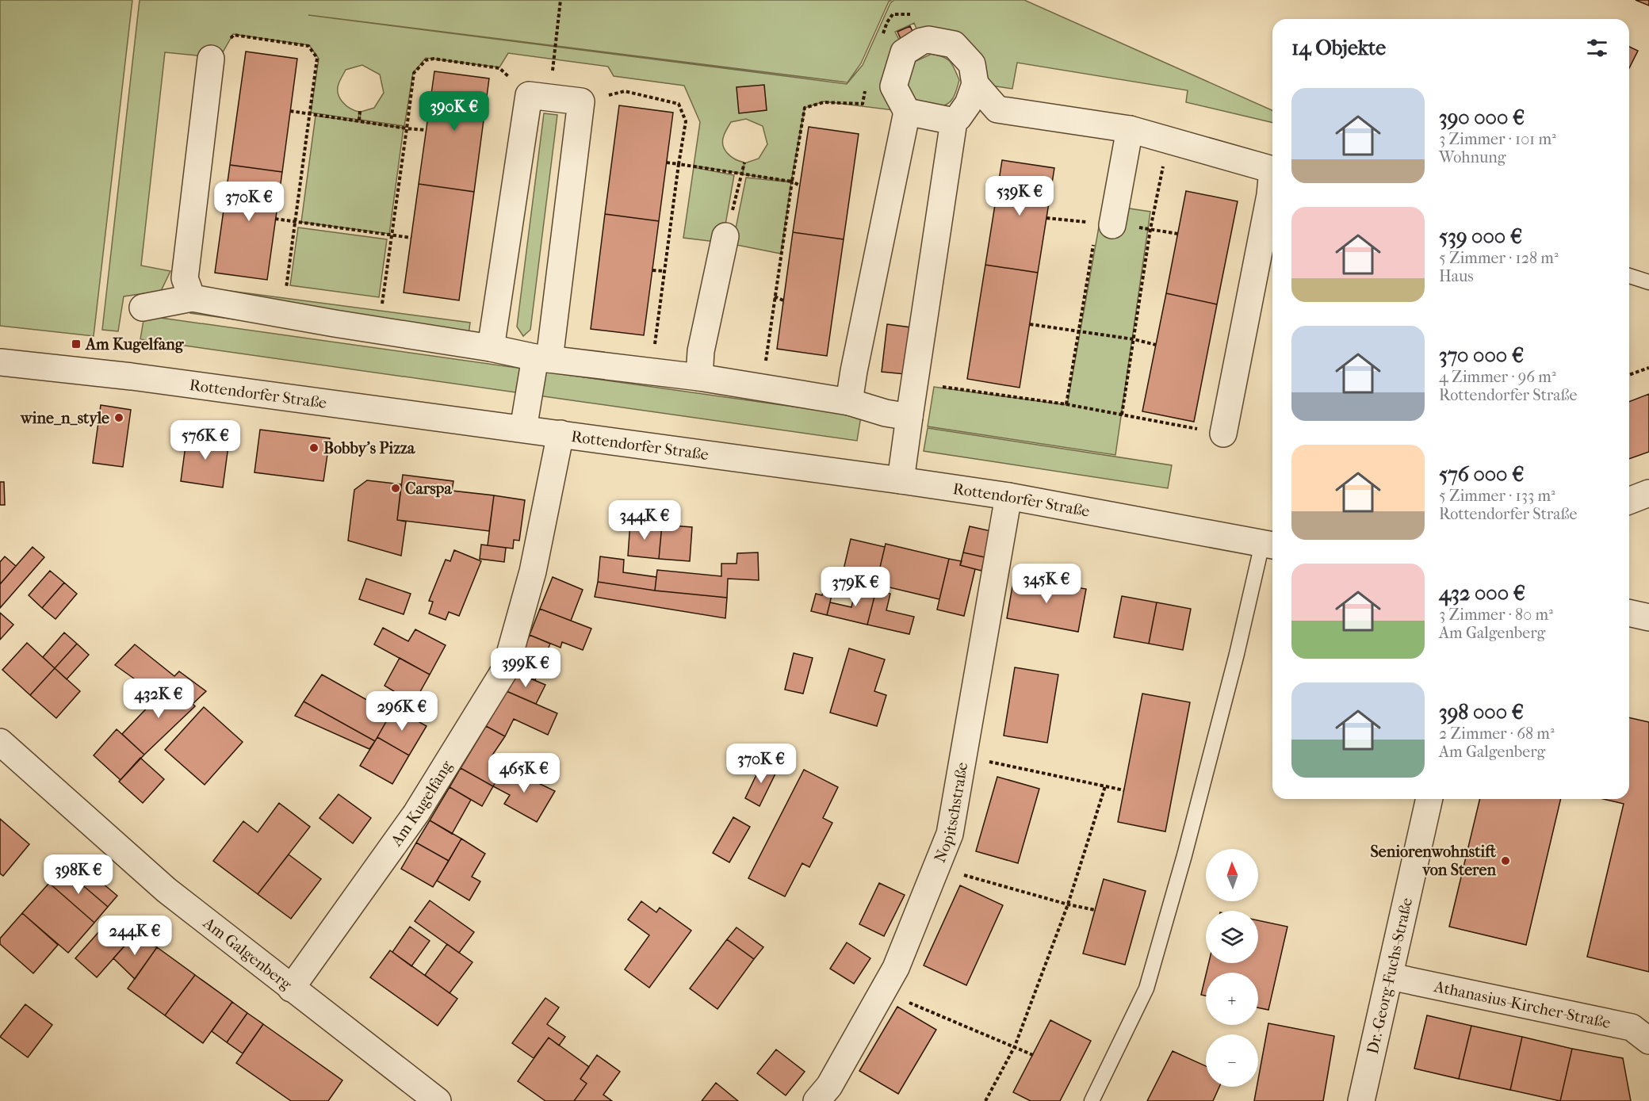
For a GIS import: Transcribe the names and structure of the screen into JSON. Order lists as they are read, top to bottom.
{
  "streets": {
    "street": [
      "Rottendorfer Straße",
      "Am Kugelfang",
      "Nopitschstraße",
      "Am Galgenberg",
      "Dr.-Georg-Fuchs-Straße",
      "Athanasius-Kircher-Straße"
    ]
  },
  "crossings": [
    ["Rottendorfer Straße", "Am Kugelfang"],
    ["Rottendorfer Straße", "Nopitschstraße"],
    ["Am Kugelfang", "Am Galgenberg"],
    ["Dr.-Georg-Fuchs-Straße", "Athanasius-Kircher-Straße"]
  ],
  "places": {
    "transit": ["Am Kugelfang"],
    "other": [
      "wine_n_style",
      "Bobby's Pizza",
      "Carspa",
      "Seniorenwohnstift von Steren"
    ]
  },
  "north": "top",
  "page": {
    "heading": "14 Objekte",
    "list": [
      {
        "name": "390 000 €",
        "note": "3 Zimmer · 101 m² · Wohnung"
      },
      {
        "name": "539 000 €",
        "note": "5 Zimmer · 128 m² · Haus"
      },
      {
        "name": "370 000 €",
        "note": "4 Zimmer · 96 m² · Rottendorfer Straße"
      },
      {
        "name": "576 000 €",
        "note": "5 Zimmer · 133 m² · Rottendorfer Straße"
      },
      {
        "name": "432 000 €",
        "note": "3 Zimmer · 80 m² · Am Galgenberg"
      },
      {
        "name": "398 000 €",
        "note": "2 Zimmer · 68 m² · Am Galgenberg"
      }
    ],
    "price": [
      "390K €",
      "539K €",
      "370K €",
      "576K €",
      "344K €",
      "345K €",
      "379K €",
      "399K €",
      "432K €",
      "296K €",
      "370K €",
      "465K €",
      "398K €",
      "244K €"
    ],
    "map_buttons": ["+", "−"]
  }
}
